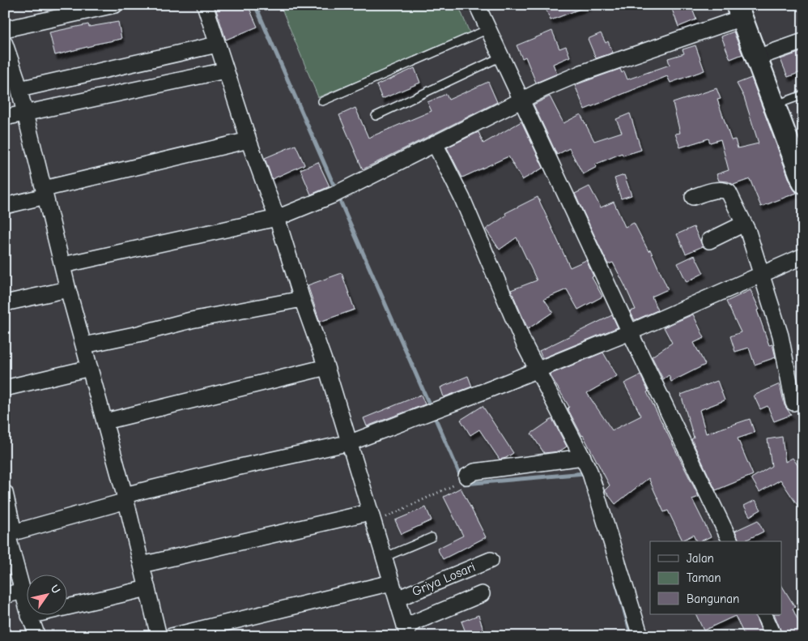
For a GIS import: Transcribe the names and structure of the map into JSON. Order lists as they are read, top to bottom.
{
  "streets": {
    "street": ["Griya Losari"]
  },
  "legend": ["Jalan", "Taman", "Bangunan"],
  "north": "top right"
}
